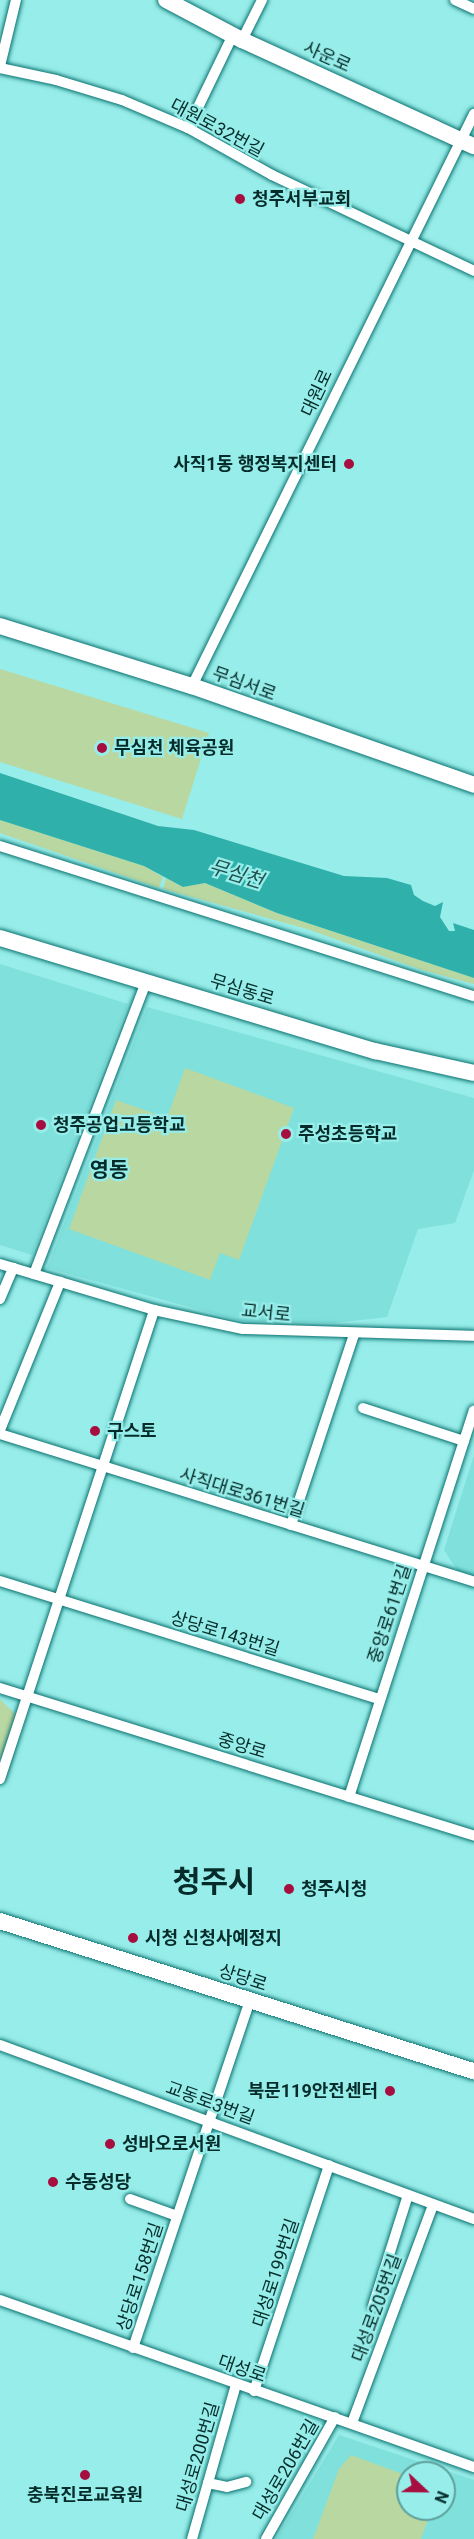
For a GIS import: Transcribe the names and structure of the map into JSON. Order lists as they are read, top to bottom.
{
  "streets": {
    "main road": [
      "사운로",
      "무심서로",
      "무심동로",
      "상당로"
    ],
    "street": [
      "대원로32번길",
      "대원로",
      "교서로",
      "사직대로361번길",
      "중앙로61번길",
      "상당로143번길",
      "중앙로",
      "교동로3번길",
      "대성로199번길",
      "상당로158번길",
      "대성로205번길",
      "대성로",
      "대성로200번길",
      "대성로206번길"
    ]
  },
  "crossings": [
    ["사운로", "대원로"],
    ["대원로32번길", "대원로"],
    ["대원로", "무심서로"],
    ["교서로", "사직대로361번길"],
    ["사직대로361번길", "중앙로61번길"],
    ["중앙로61번길", "상당로143번길"],
    ["중앙로61번길", "중앙로"],
    ["상당로", "상당로158번길"],
    ["교동로3번길", "대성로199번길"],
    ["교동로3번길", "상당로158번길"],
    ["교동로3번길", "대성로205번길"],
    ["대성로199번길", "대성로"],
    ["상당로158번길", "대성로"],
    ["대성로205번길", "대성로"],
    ["대성로", "대성로200번길"],
    ["대성로", "대성로206번길"]
  ],
  "districts": ["영동", "청주시"],
  "water": ["무심천"],
  "places": [
    "청주서부교회",
    "사직1동 행정복지센터",
    "무심천 체육공원",
    "청주공업고등학교",
    "주성초등학교",
    "구스토",
    "청주시청",
    "시청 신청사예정지",
    "북문119안전센터",
    "성바오로서원",
    "수동성당",
    "충북진로교육원"
  ],
  "north": "right"
}
